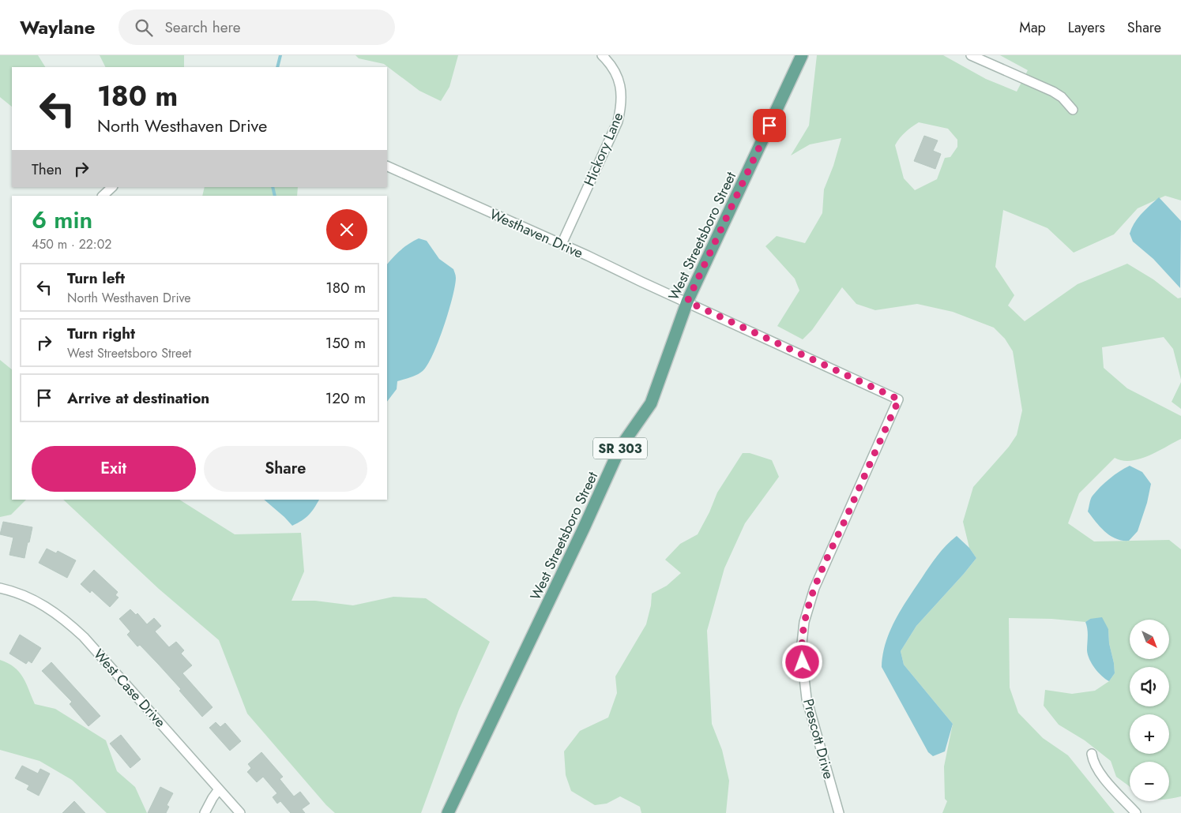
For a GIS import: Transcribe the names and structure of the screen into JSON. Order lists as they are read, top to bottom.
{
  "streets": {
    "main road": ["West Streetsboro Street", "SR 303"],
    "street": [
      "Hickory Lane",
      "Westhaven Drive",
      "West Case Drive",
      "Prescott Drive"
    ]
  },
  "crossings": [
    ["Hickory Lane", "Westhaven Drive"],
    ["Westhaven Drive", "West Streetsboro Street"],
    ["Westhaven Drive", "Prescott Drive"]
  ],
  "north": "bottom right",
  "page": {
    "header": "Waylane",
    "search": "Search here",
    "nav": ["Map", "Layers", "Share"],
    "turn": ["180 m", "North Westhaven Drive"],
    "then": "Then",
    "heading": ["6 min", "450 m · 22:02"],
    "list": [
      {
        "name": "Turn left",
        "note": "North Westhaven Drive",
        "value": "180 m"
      },
      {
        "name": "Turn right",
        "note": "West Streetsboro Street",
        "value": "150 m"
      },
      {
        "name": "Arrive at destination",
        "value": "120 m"
      }
    ],
    "buttons": ["Exit", "Share"],
    "map_buttons": ["+", "−"]
  }
}
